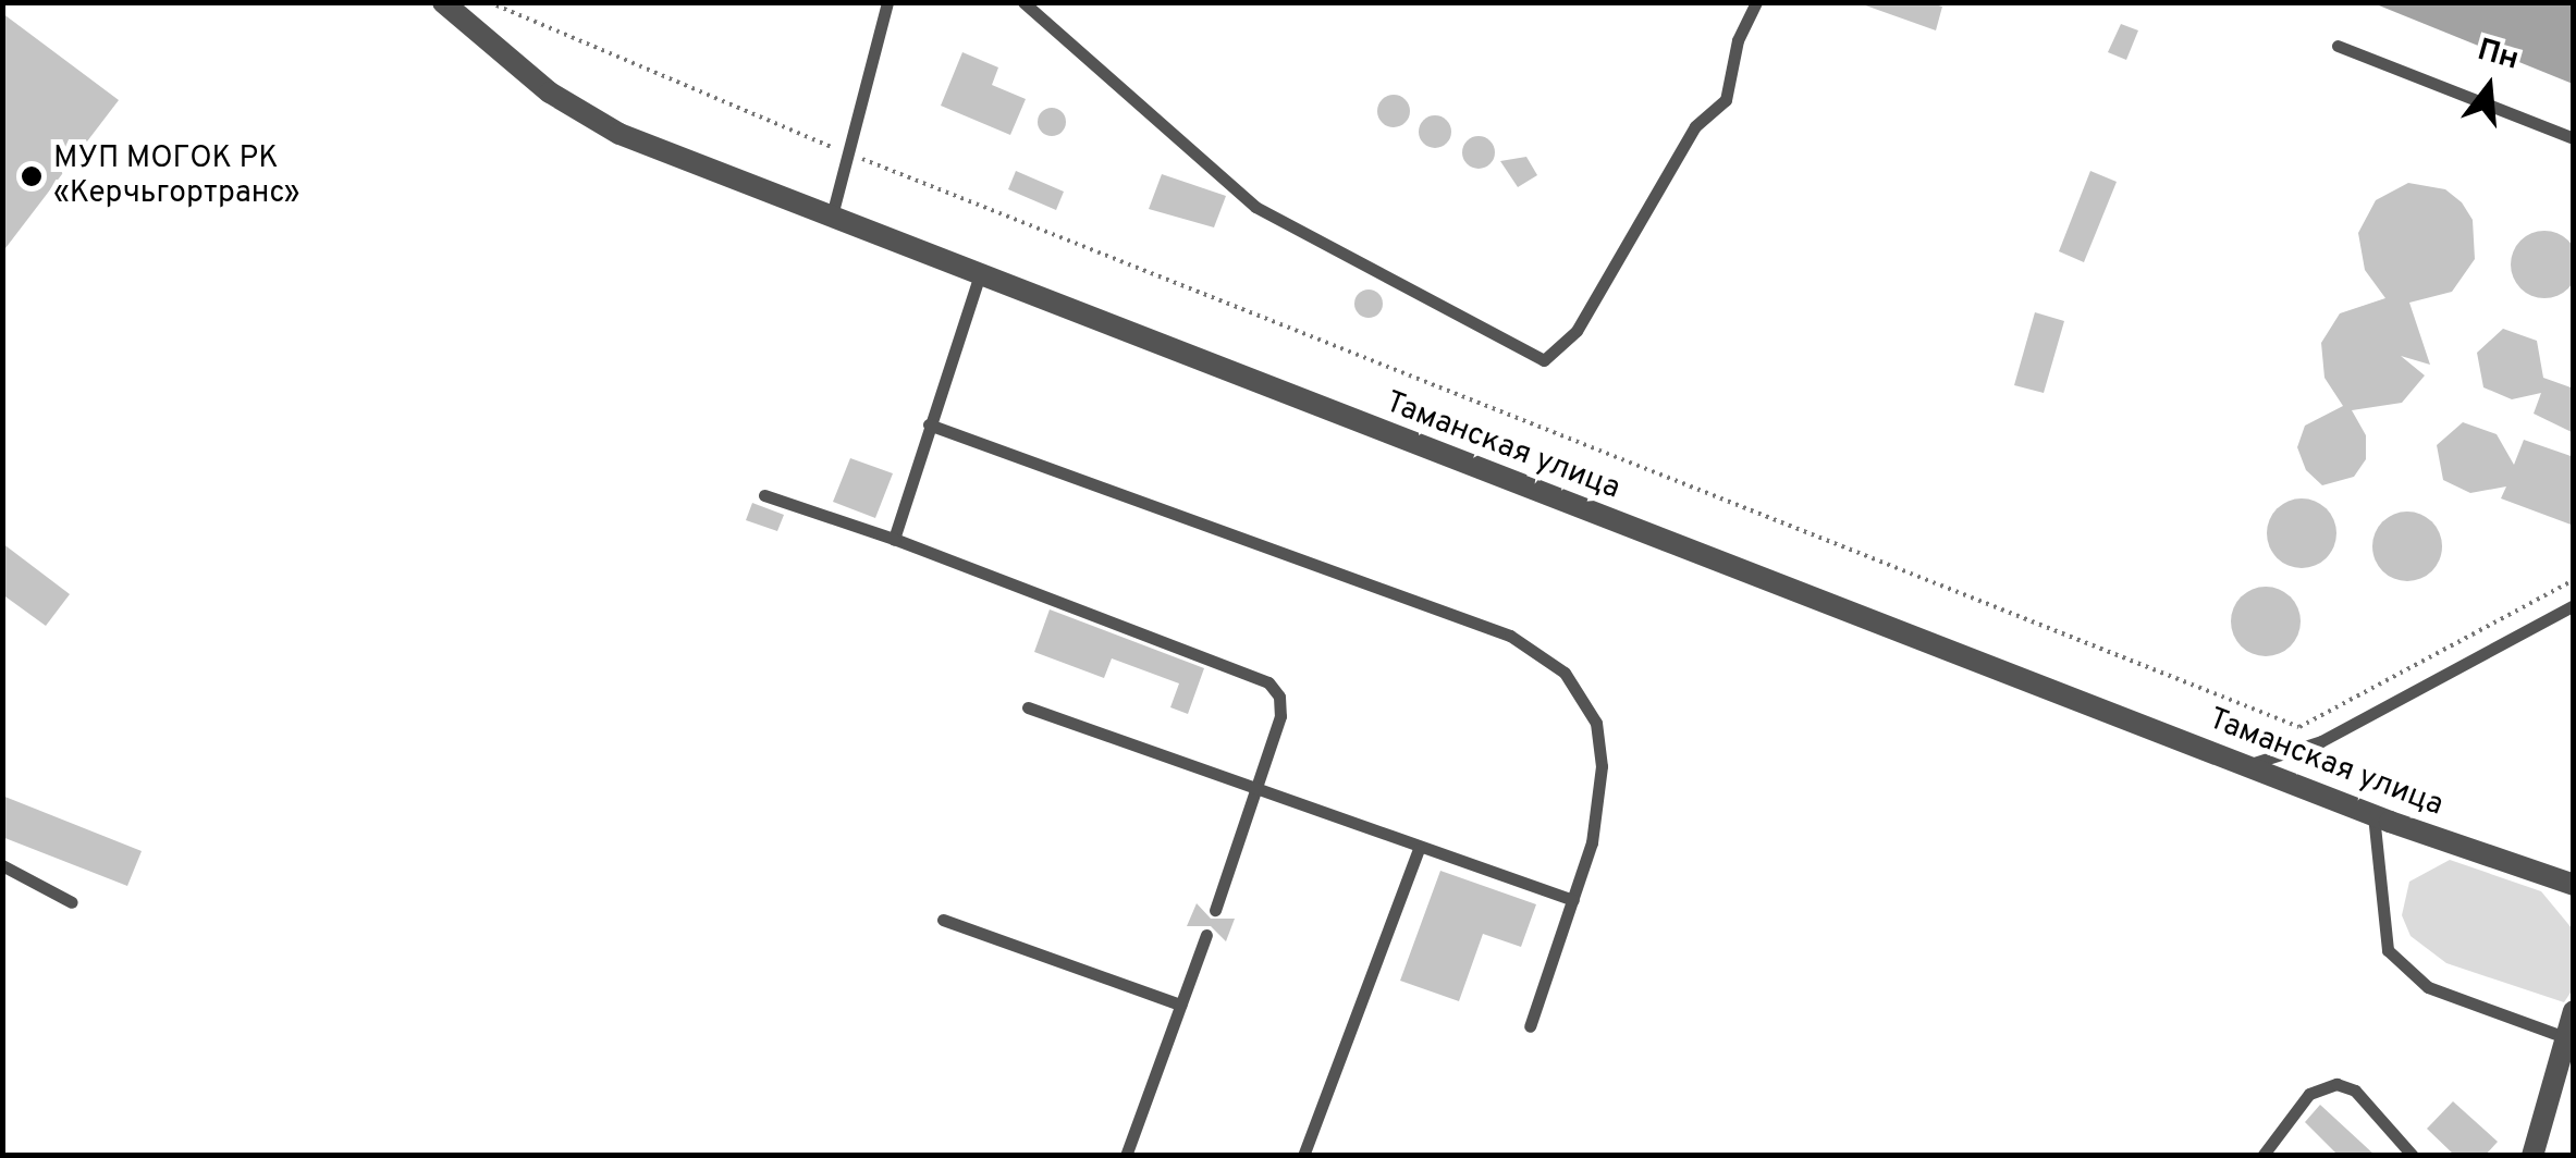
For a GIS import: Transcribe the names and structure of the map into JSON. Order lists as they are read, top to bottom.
{
  "streets": {
    "street": ["Таманская улица"]
  },
  "places": ["МУП МОГОК РК «Керчьгортранс»"],
  "north": "top"
}
